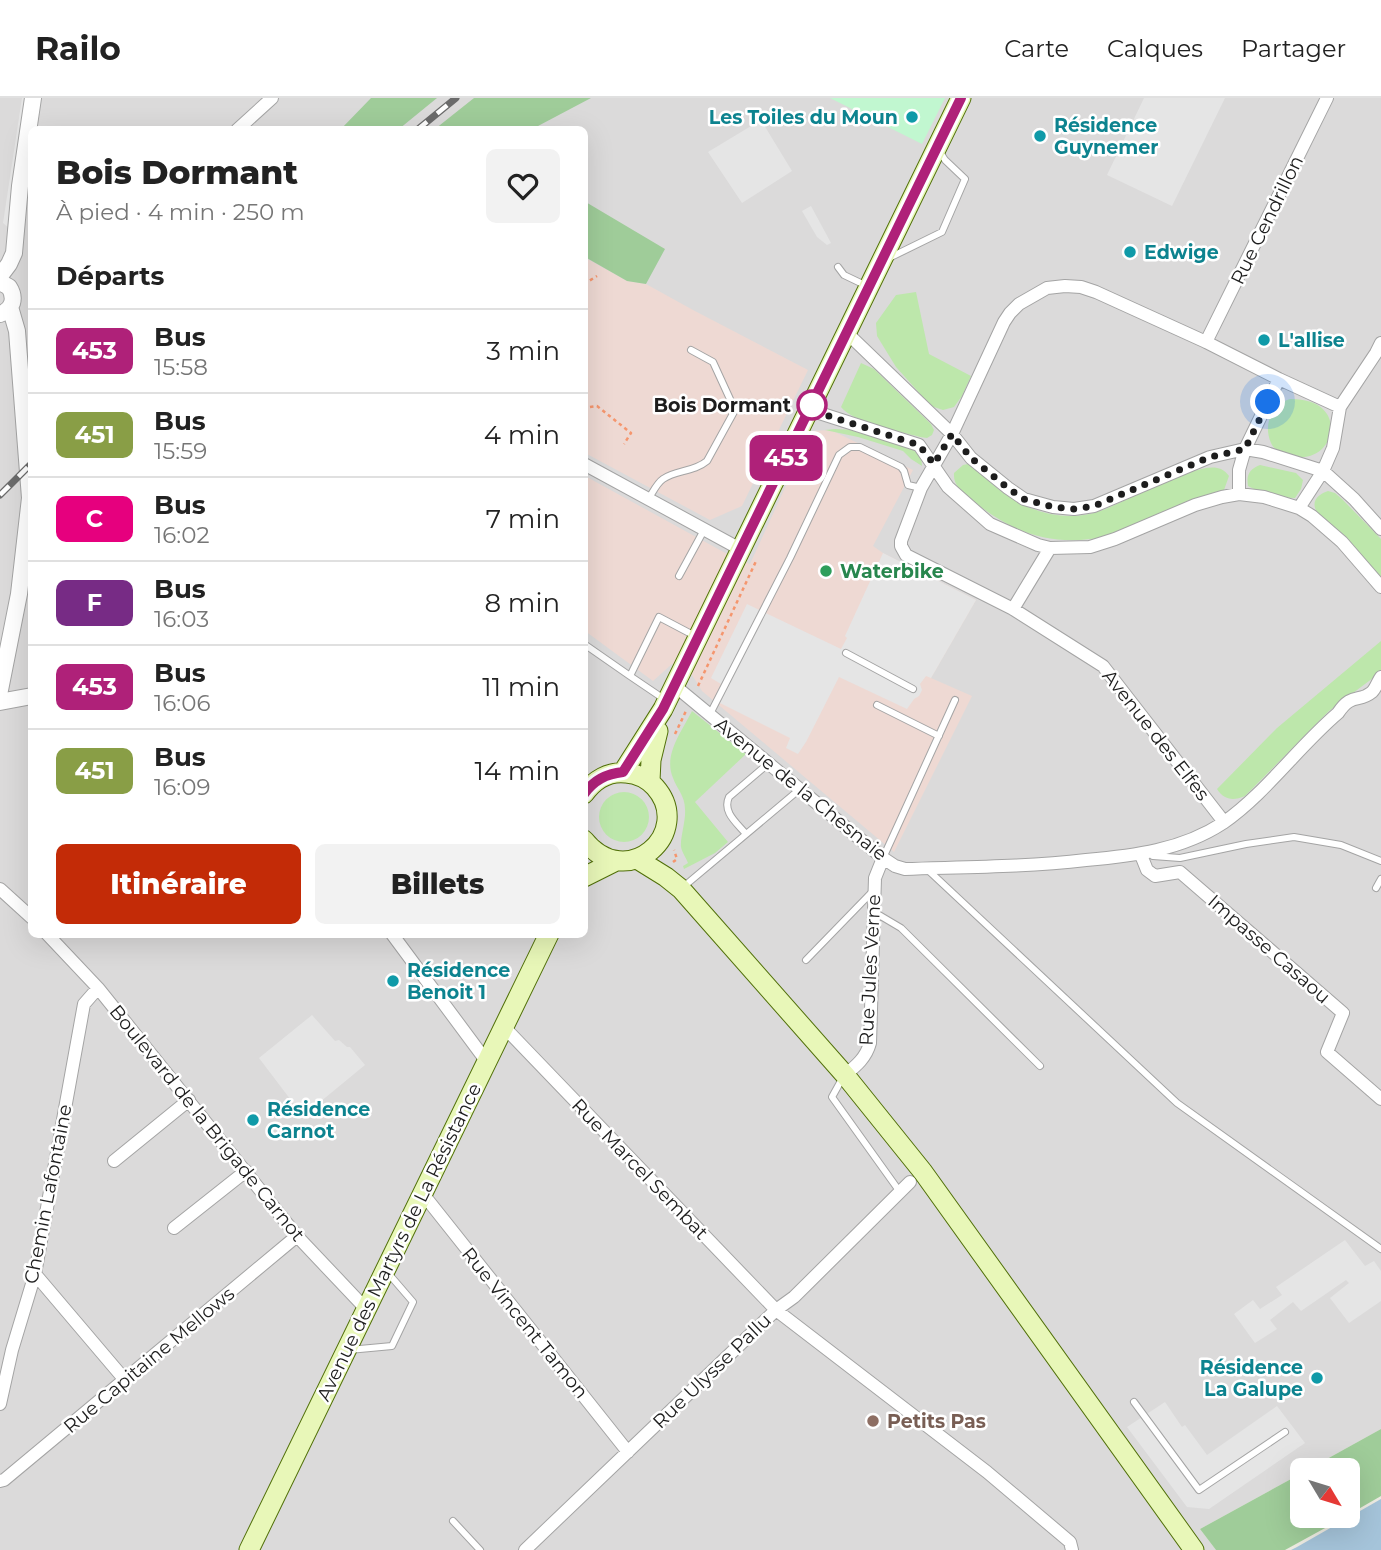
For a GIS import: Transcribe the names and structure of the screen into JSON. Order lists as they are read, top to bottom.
{
  "streets": {
    "main road": ["Avenue des Martyrs de La Résistance"],
    "street": [
      "Rue Cendrillon",
      "Avenue des Elfes",
      "Avenue de la Chesnaie",
      "Impasse Casaou",
      "Rue Jules Verne",
      "Boulevard de la Brigade Carnot",
      "Rue Marcel Sembat",
      "Chemin Lafontaine",
      "Rue Vincent Tamon",
      "Rue Capitaine Mellows",
      "Rue Ulysse Pallu"
    ]
  },
  "crossings": [
    ["Rue Cendrillon", "Avenue des Elfes"],
    ["Avenue des Elfes", "Avenue de la Chesnaie"],
    ["Avenue de la Chesnaie", "Impasse Casaou"],
    ["Avenue de la Chesnaie", "Rue Jules Verne"],
    ["Boulevard de la Brigade Carnot", "Chemin Lafontaine"],
    ["Boulevard de la Brigade Carnot", "Avenue des Martyrs de La Résistance"],
    ["Boulevard de la Brigade Carnot", "Rue Capitaine Mellows"],
    ["Rue Marcel Sembat", "Avenue des Martyrs de La Résistance"],
    ["Rue Marcel Sembat", "Rue Ulysse Pallu"],
    ["Avenue des Martyrs de La Résistance", "Rue Vincent Tamon"],
    ["Rue Vincent Tamon", "Rue Ulysse Pallu"]
  ],
  "places": [
    "Les Toiles du Moun",
    "Résidence Guynemer",
    "Edwige",
    "L'allise",
    "Bois Dormant",
    "Waterbike",
    "Résidence Benoit 1",
    "Résidence Carnot",
    "Résidence La Galupe",
    "Petits Pas"
  ],
  "lines": ["bus line 453"],
  "north": "bottom right",
  "page": {
    "header": "Railo",
    "nav": ["Carte", "Calques", "Partager"],
    "on_map": "453",
    "heading": [
      ["Bois Dormant", "À pied · 4 min · 250 m"],
      "Départs"
    ],
    "list": [
      {
        "mark": "453",
        "name": "Bus",
        "note": "15:58",
        "value": "3 min"
      },
      {
        "mark": "451",
        "name": "Bus",
        "note": "15:59",
        "value": "4 min"
      },
      {
        "mark": "C",
        "name": "Bus",
        "note": "16:02",
        "value": "7 min"
      },
      {
        "mark": "F",
        "name": "Bus",
        "note": "16:03",
        "value": "8 min"
      },
      {
        "mark": "453",
        "name": "Bus",
        "note": "16:06",
        "value": "11 min"
      },
      {
        "mark": "451",
        "name": "Bus",
        "note": "16:09",
        "value": "14 min"
      }
    ],
    "buttons": ["Itinéraire", "Billets"]
  }
}
